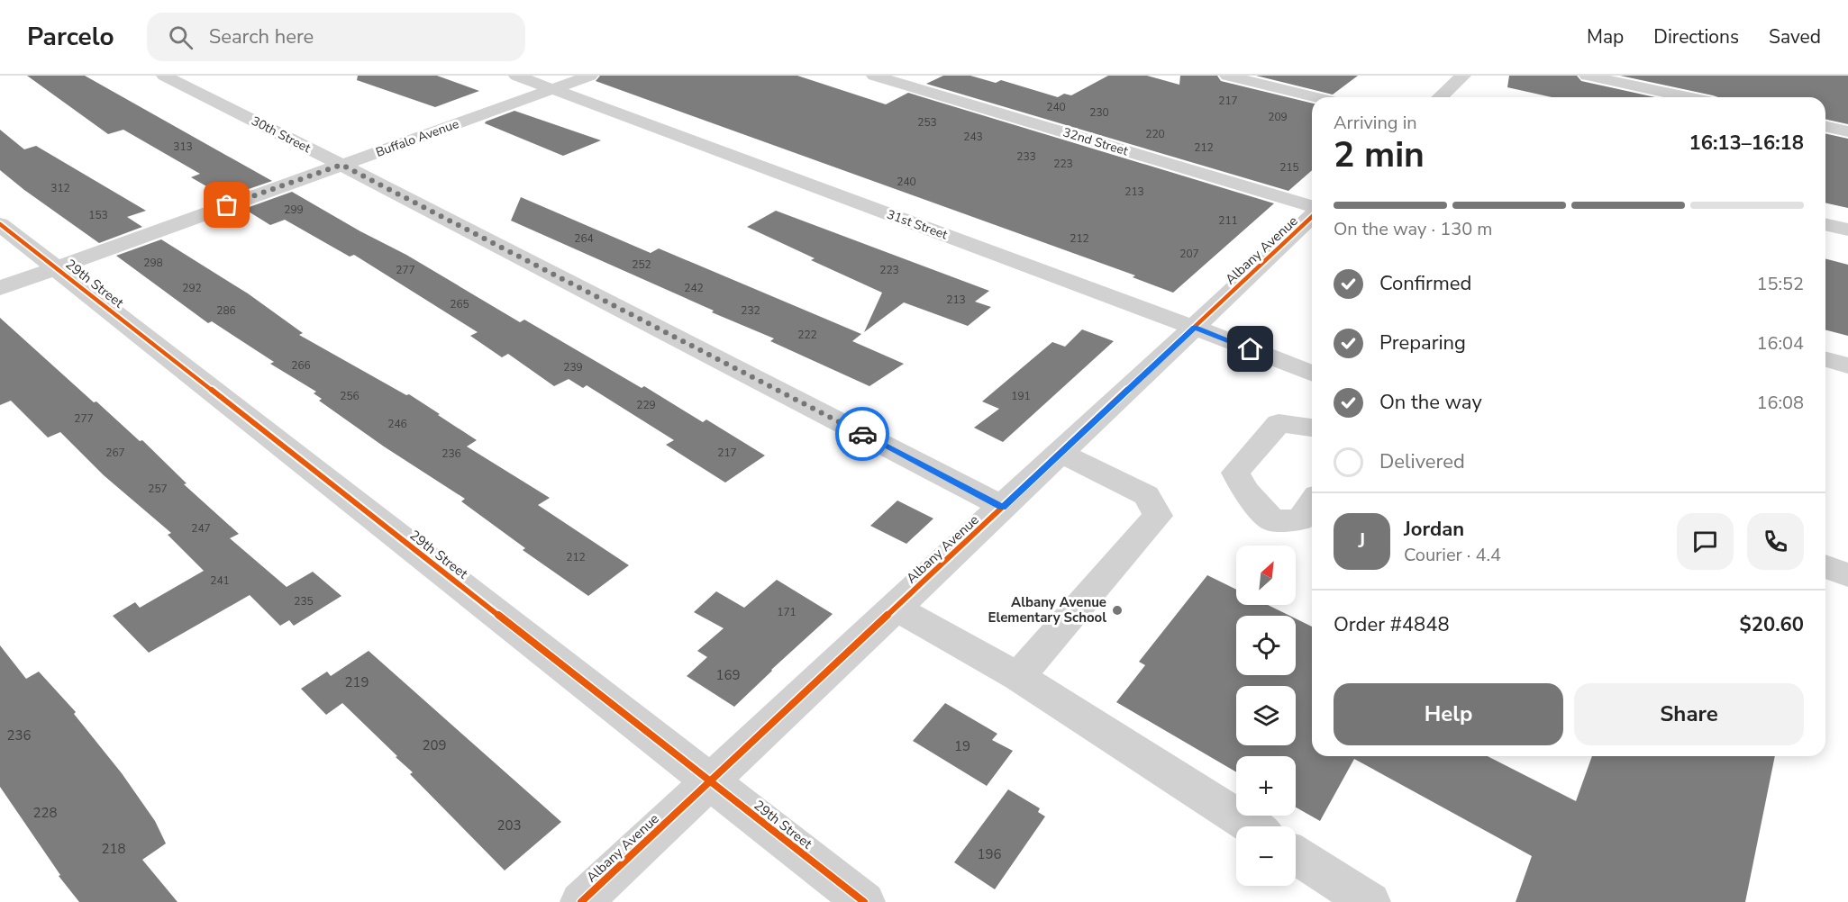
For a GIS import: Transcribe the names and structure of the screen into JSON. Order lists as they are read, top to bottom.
{
  "streets": {
    "street": [
      "30th Street",
      "Buffalo Avenue",
      "32nd Street",
      "31st Street",
      "Albany Avenue",
      "29th Street"
    ]
  },
  "crossings": [
    ["30th Street", "Buffalo Avenue"],
    ["30th Street", "Albany Avenue"],
    ["Buffalo Avenue", "31st Street"],
    ["Buffalo Avenue", "29th Street"],
    ["31st Street", "Albany Avenue"],
    ["Albany Avenue", "29th Street"]
  ],
  "places": ["Albany Avenue Elementary School"],
  "house_numbers": [
    "217",
    "240",
    "230",
    "209",
    "253",
    "220",
    "243",
    "313",
    "212",
    "233",
    "223",
    "215",
    "240",
    "312",
    "213",
    "299",
    "153",
    "211",
    "264",
    "212",
    "207",
    "298",
    "252",
    "277",
    "223",
    "292",
    "242",
    "213",
    "265",
    "286",
    "232",
    "222",
    "266",
    "239",
    "256",
    "191",
    "229",
    "277",
    "246",
    "267",
    "217",
    "236",
    "257",
    "247",
    "212",
    "241",
    "235",
    "171",
    "169",
    "219",
    "236",
    "209",
    "19",
    "228",
    "203",
    "218",
    "196"
  ],
  "north": "top right",
  "page": {
    "header": "Parcelo",
    "search": "Search here",
    "nav": ["Map", "Directions", "Saved"],
    "heading": ["2 min", "Arriving in", "16:13–16:18"],
    "panel": [
      "Jordan",
      "Courier · 4.4",
      "Order #4848",
      "$20.60"
    ],
    "bar": "On the way · 130 m",
    "list": [
      ["Confirmed", "15:52"],
      ["Preparing", "16:04"],
      ["On the way", "16:08"],
      "Delivered"
    ],
    "round": "J",
    "map_buttons": ["+", "−"],
    "buttons": ["Help", "Share"]
  }
}
